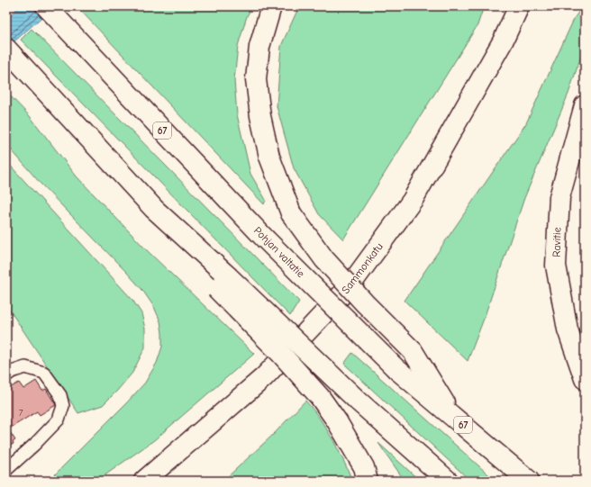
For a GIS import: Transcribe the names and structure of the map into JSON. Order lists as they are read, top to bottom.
{
  "streets": {
    "main road": [
      "67",
      "Ravitie",
      "Pohjan valtatie",
      "Sammonkatu"
    ]
  },
  "house_numbers": ["7"]
}
